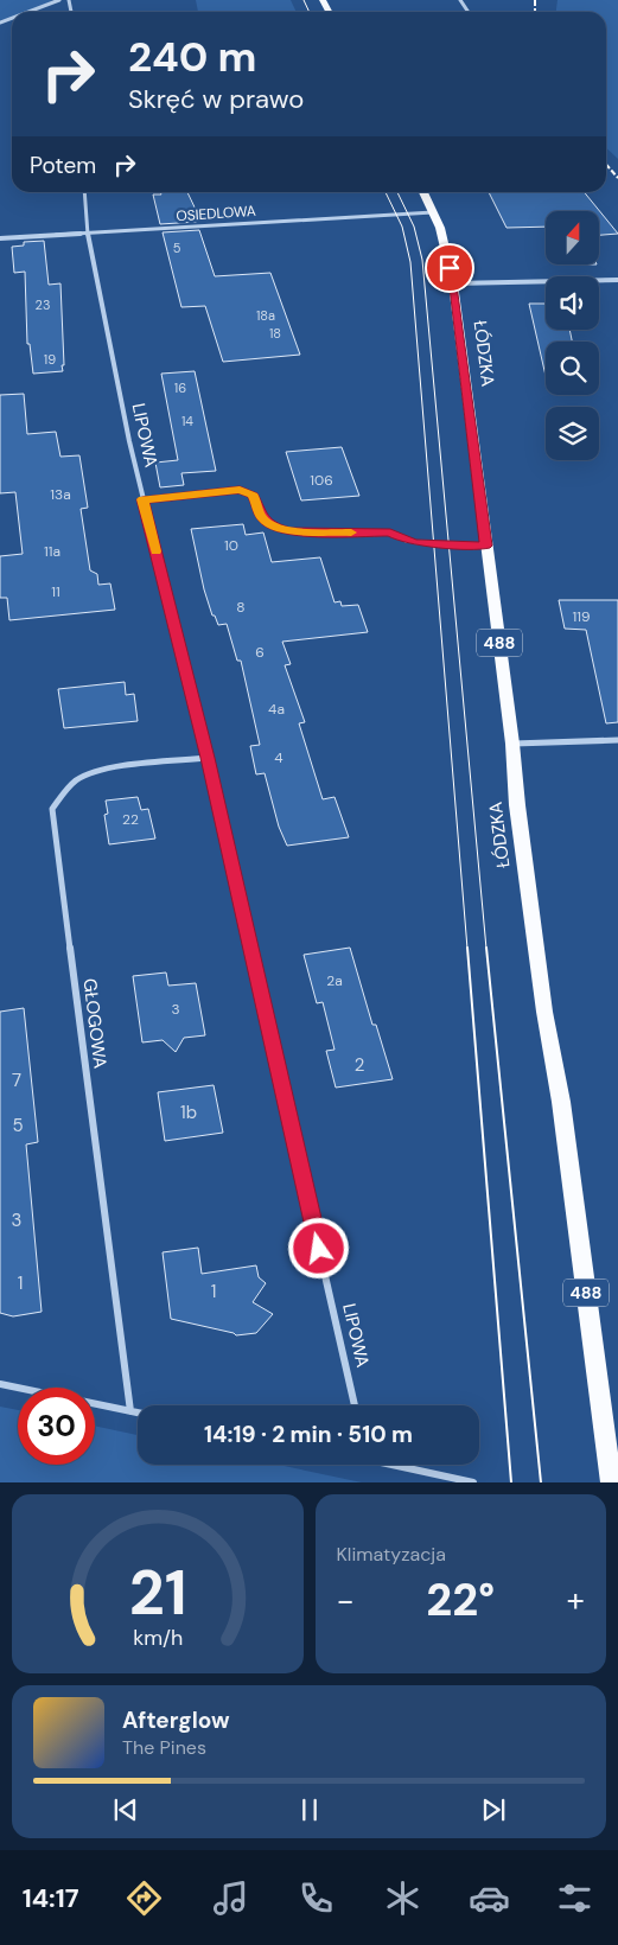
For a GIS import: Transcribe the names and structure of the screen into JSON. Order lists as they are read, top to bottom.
{
  "streets": {
    "main road": ["ŁÓDZKA", "488"],
    "street": ["OSIEDLOWA", "LIPOWA", "GŁOGOWA"]
  },
  "crossings": [
    ["OSIEDLOWA", "ŁÓDZKA"],
    ["OSIEDLOWA", "LIPOWA"],
    ["LIPOWA", "GŁOGOWA"]
  ],
  "house_numbers": [
    "5",
    "23",
    "18a",
    "18",
    "19",
    "16",
    "14",
    "106",
    "13a",
    "10",
    "11a",
    "11",
    "8",
    "119",
    "6",
    "4a",
    "4",
    "22",
    "2a",
    "3",
    "2",
    "7",
    "1b",
    "5",
    "3",
    "1",
    "1"
  ],
  "north": "top",
  "page": {
    "turn": ["240 m", "Skręć w prawo"],
    "then": "Potem",
    "limit": "30",
    "trip": "14:19 · 2 min · 510 m",
    "tile": "Klimatyzacja",
    "heat": ["−", "22°", "+"],
    "song": ["Afterglow", "The Pines"],
    "tabs": "14:17",
    "gauge": ["21", "km/h"]
  }
}
